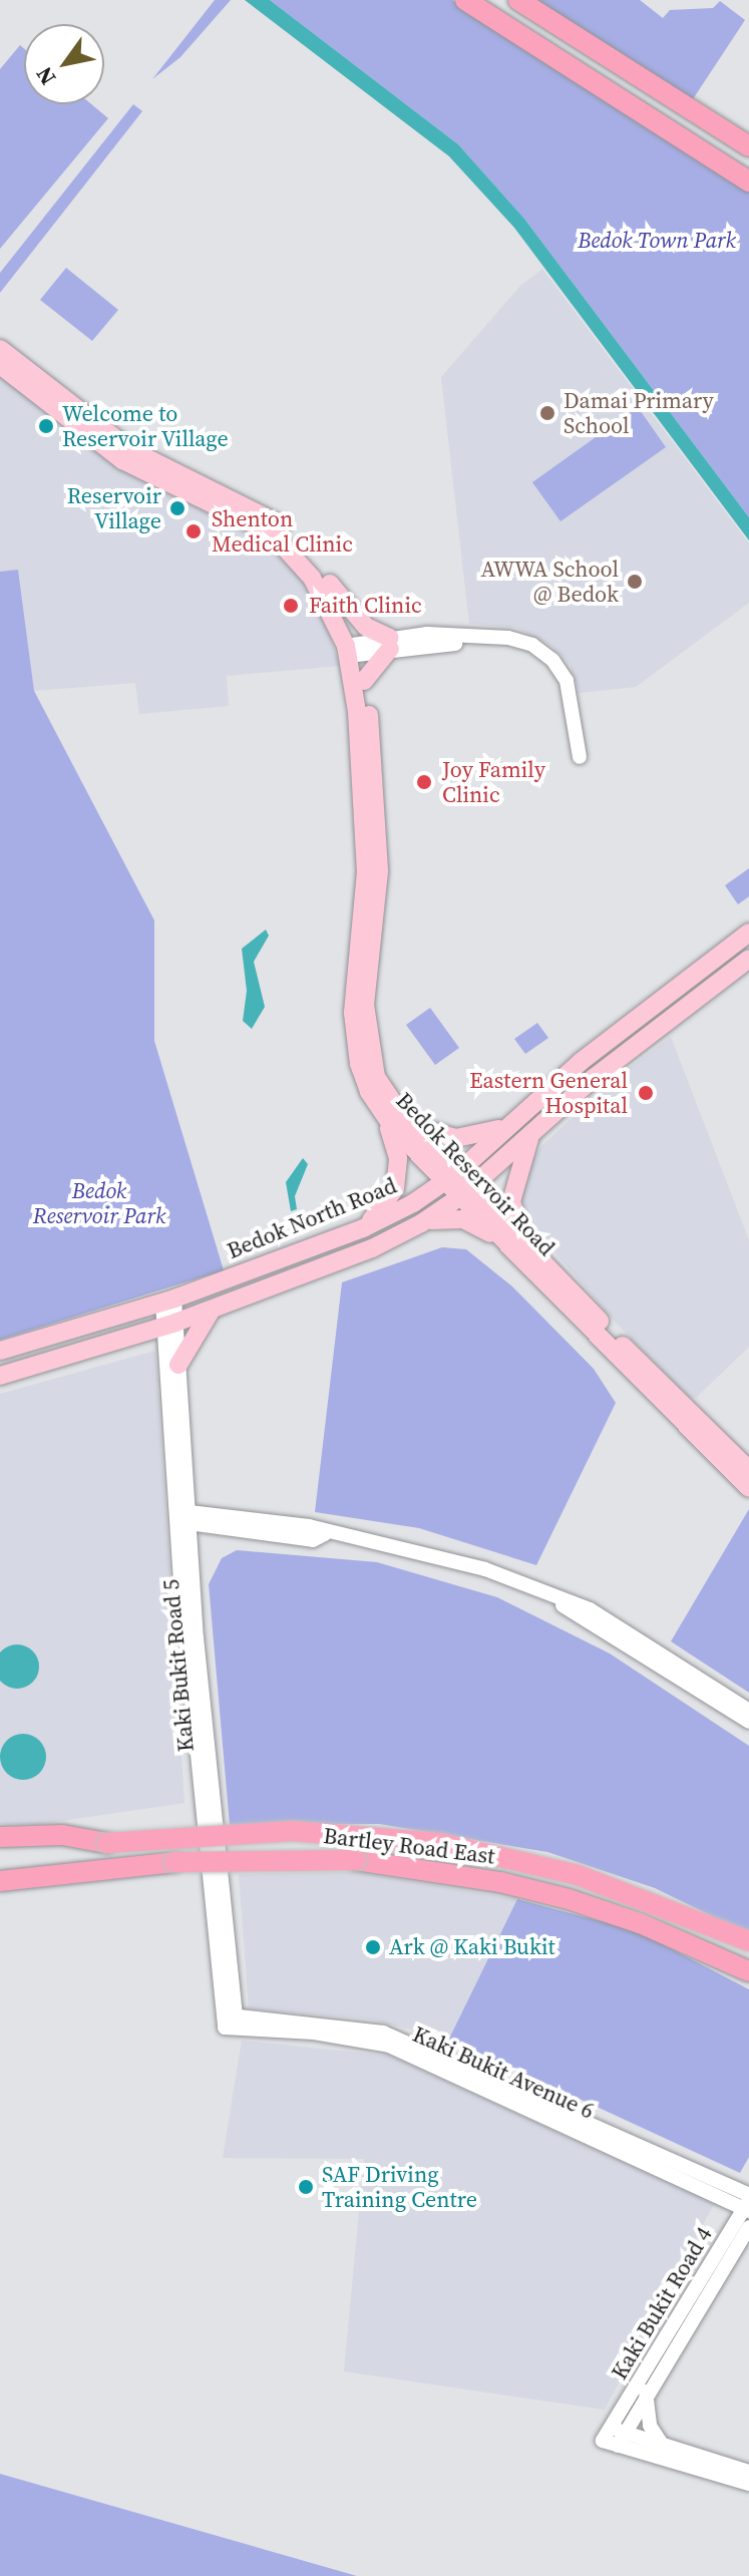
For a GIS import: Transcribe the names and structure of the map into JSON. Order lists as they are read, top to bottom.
{
  "streets": {
    "highway": ["Bartley Road East"],
    "main road": ["Bedok Reservoir Road", "Bedok North Road"],
    "street": ["Kaki Bukit Road 5", "Kaki Bukit Avenue 6", "Kaki Bukit Road 4"]
  },
  "crossings": [
    ["Bedok Reservoir Road", "Bedok North Road"],
    ["Bedok North Road", "Kaki Bukit Road 5"],
    ["Kaki Bukit Road 5", "Kaki Bukit Avenue 6"],
    ["Kaki Bukit Avenue 6", "Kaki Bukit Road 4"]
  ],
  "parks": ["Bedok Town Park", "Bedok Reservoir Park"],
  "places": [
    "Damai Primary School",
    "Welcome to Reservoir Village",
    "Reservoir Village",
    "Shenton Medical Clinic",
    "AWWA School @ Bedok",
    "Faith Clinic",
    "Joy Family Clinic",
    "Eastern General Hospital",
    "Ark @ Kaki Bukit",
    "SAF Driving Training Centre"
  ],
  "north": "bottom left"
}
